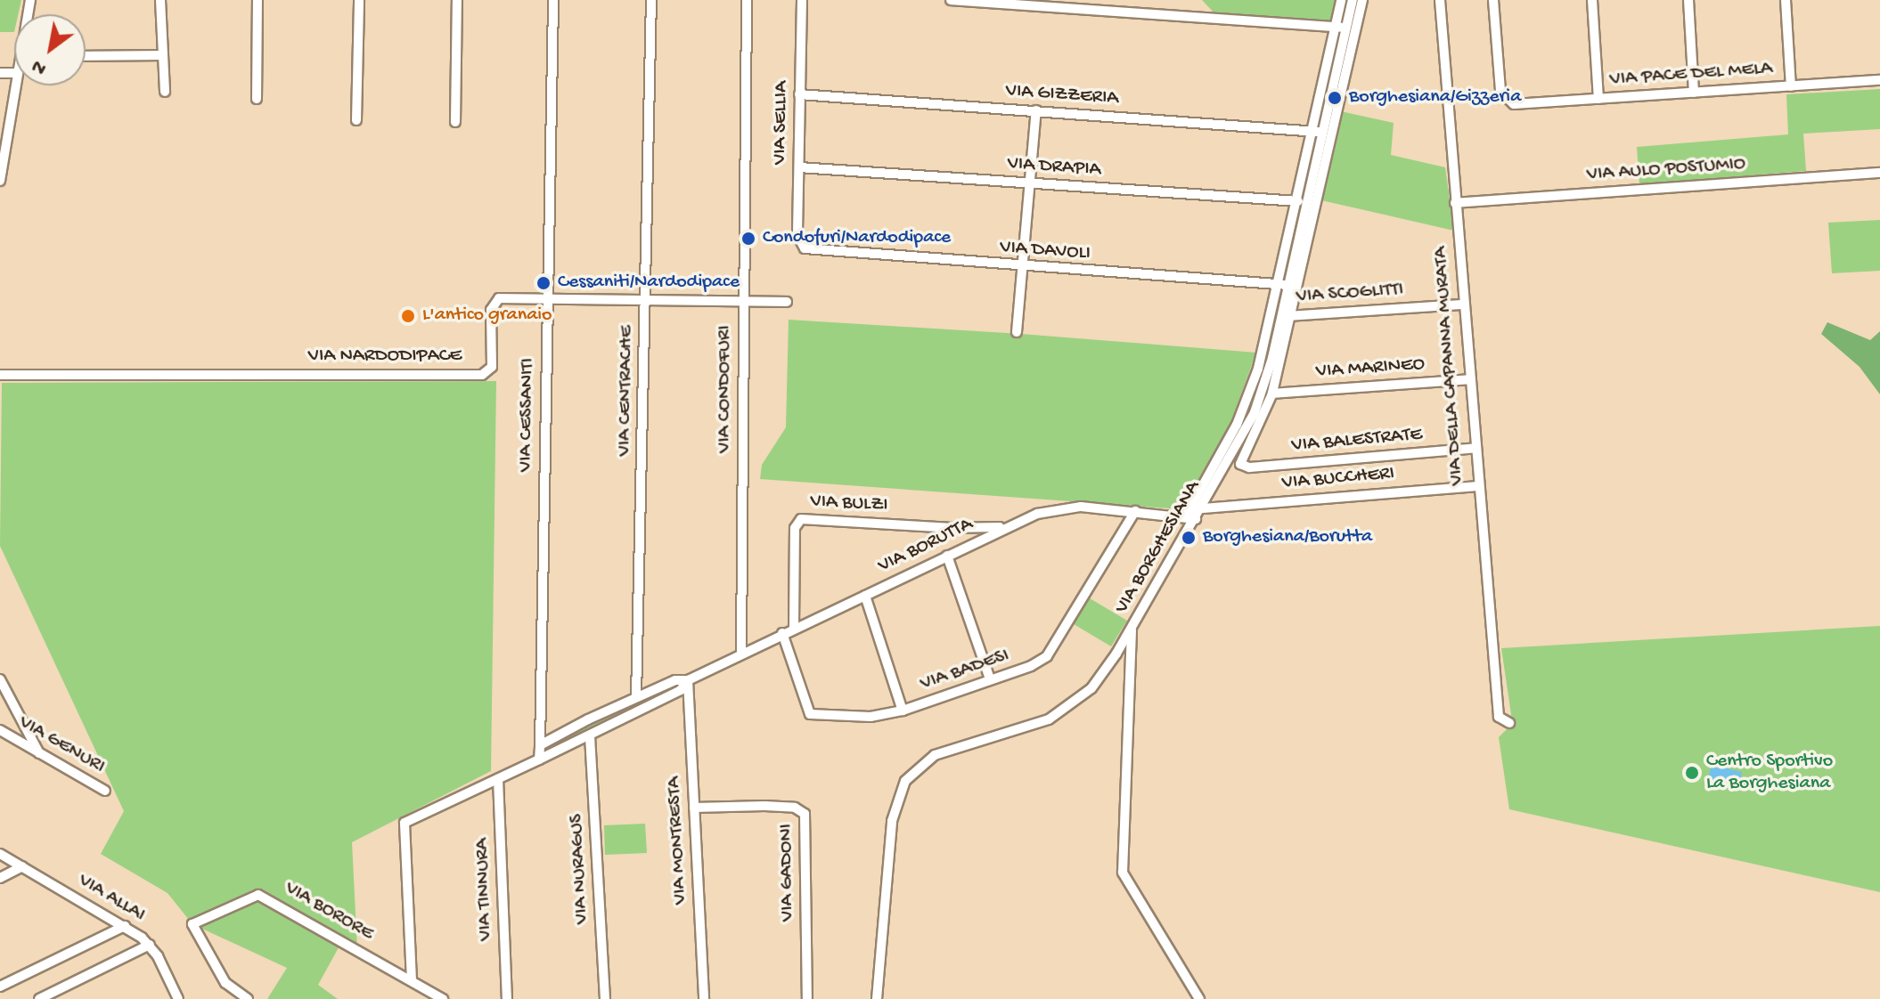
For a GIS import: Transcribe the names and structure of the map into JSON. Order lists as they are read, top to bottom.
{
  "streets": {
    "street": [
      "VIA PACE DEL MELA",
      "VIA GIZZERIA",
      "VIA SELLIA",
      "VIA DRAPIA",
      "VIA AULO POSTUMIO",
      "VIA DAVOLI",
      "VIA SCOGLITTI",
      "VIA NARDODIPACE",
      "VIA DELLA CAPANNA MURATA",
      "VIA MARINEO",
      "VIA CONDOFURI",
      "VIA CENTRACHE",
      "VIA CESSANITI",
      "VIA BALESTRATE",
      "VIA BUCCHERI",
      "VIA BULZI",
      "VIA BORUTTA",
      "VIA BORGHESIANA",
      "VIA BADESI",
      "VIA GENURI",
      "VIA MONTRESTA",
      "VIA NURAGUS",
      "VIA GADONI",
      "VIA TINNURA",
      "VIA ALLAI",
      "VIA BORORE"
    ]
  },
  "crossings": [
    ["VIA GIZZERIA", "VIA SELLIA"],
    ["VIA GIZZERIA", "VIA BORGHESIANA"],
    ["VIA SELLIA", "VIA DRAPIA"],
    ["VIA SELLIA", "VIA DAVOLI"],
    ["VIA DRAPIA", "VIA BORGHESIANA"],
    ["VIA AULO POSTUMIO", "VIA DELLA CAPANNA MURATA"],
    ["VIA DAVOLI", "VIA BORGHESIANA"],
    ["VIA SCOGLITTI", "VIA DELLA CAPANNA MURATA"],
    ["VIA SCOGLITTI", "VIA BORGHESIANA"],
    ["VIA NARDODIPACE", "VIA CONDOFURI"],
    ["VIA NARDODIPACE", "VIA CENTRACHE"],
    ["VIA NARDODIPACE", "VIA CESSANITI"],
    ["VIA DELLA CAPANNA MURATA", "VIA MARINEO"],
    ["VIA DELLA CAPANNA MURATA", "VIA BALESTRATE"],
    ["VIA DELLA CAPANNA MURATA", "VIA BUCCHERI"],
    ["VIA MARINEO", "VIA BALESTRATE"],
    ["VIA CONDOFURI", "VIA BORUTTA"],
    ["VIA CENTRACHE", "VIA BORUTTA"],
    ["VIA CESSANITI", "VIA BORUTTA"],
    ["VIA BUCCHERI", "VIA BORGHESIANA"],
    ["VIA BULZI", "VIA BORUTTA"],
    ["VIA BORUTTA", "VIA BORGHESIANA"],
    ["VIA BORUTTA", "VIA BADESI"],
    ["VIA BORUTTA", "VIA MONTRESTA"],
    ["VIA BORUTTA", "VIA NURAGUS"],
    ["VIA BORUTTA", "VIA TINNURA"],
    ["VIA BORUTTA", "VIA BORORE"],
    ["VIA MONTRESTA", "VIA GADONI"]
  ],
  "places": [
    "Borghesiana/Gizzeria",
    "Condofuri/Nardodipace",
    "Cessaniti/Nardodipace",
    "L'antico granaio",
    "Borghesiana/Borutta",
    "Centro Sportivo La Borghesiana"
  ],
  "north": "bottom left"
}
